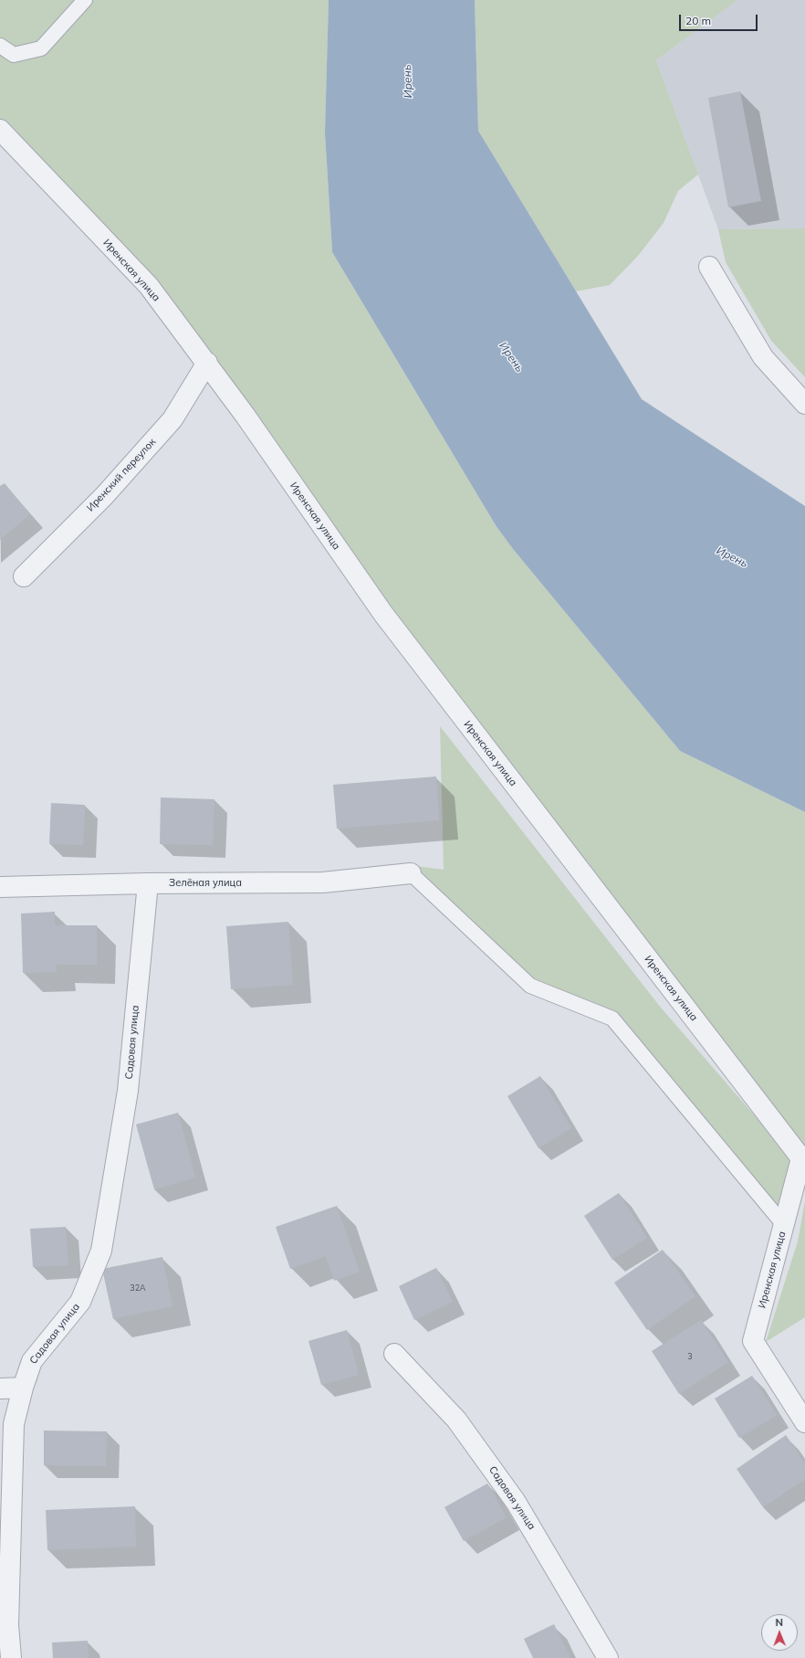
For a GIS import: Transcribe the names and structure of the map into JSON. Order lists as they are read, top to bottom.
{
  "streets": {
    "street": [
      "Иренская улица",
      "Иренский переулок",
      "Зелёная улица",
      "Садовая улица"
    ]
  },
  "crossings": [
    ["Иренская улица", "Иренский переулок"],
    ["Зелёная улица", "Садовая улица"]
  ],
  "water": ["Ирень"],
  "house_numbers": ["32А", "3"],
  "scale_bar": "20 m",
  "north": "top"
}
